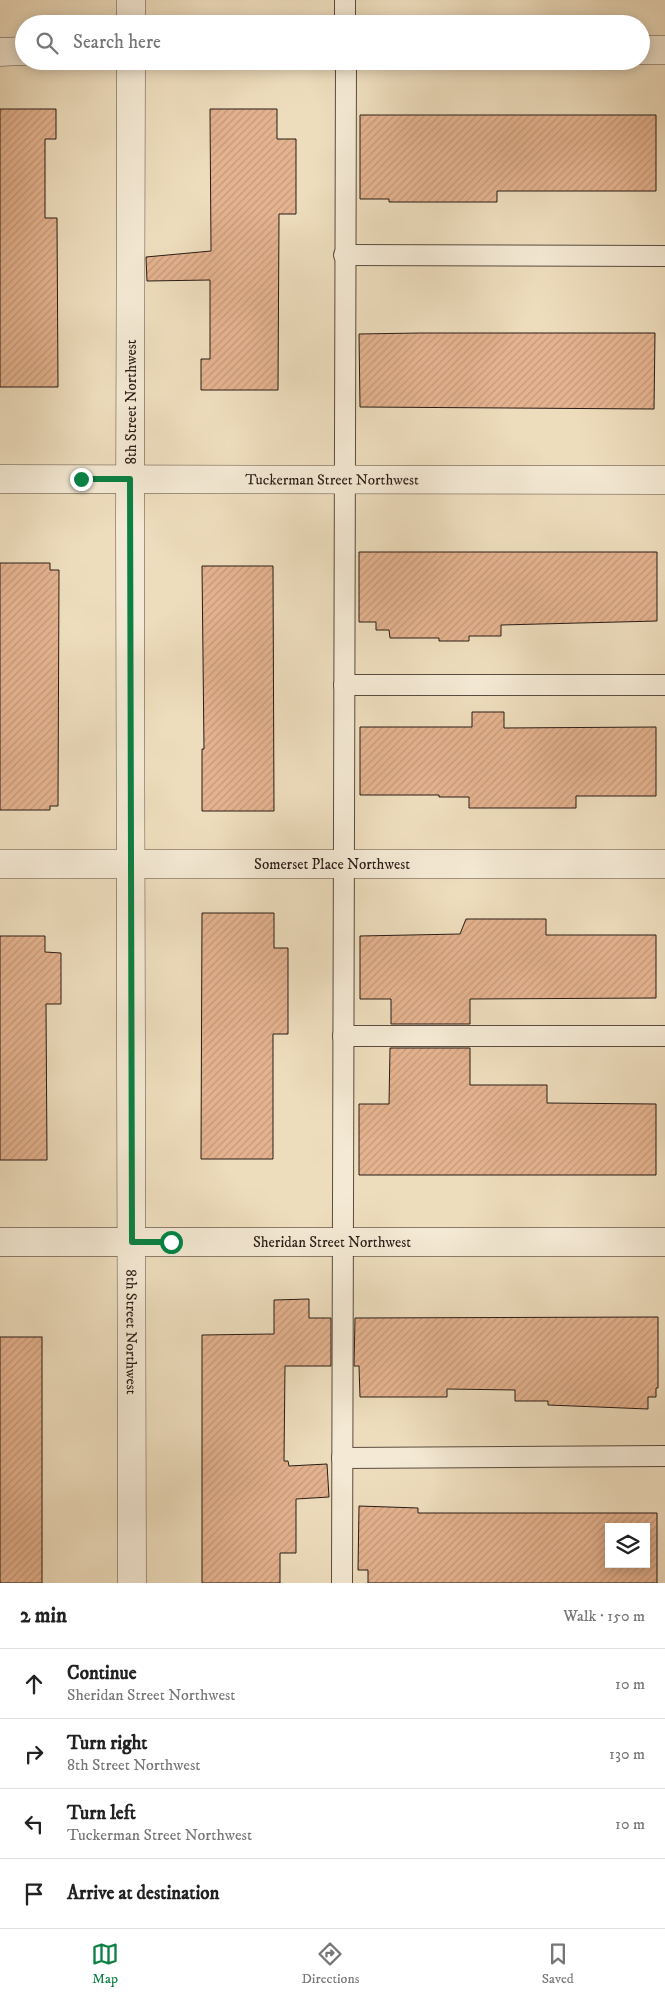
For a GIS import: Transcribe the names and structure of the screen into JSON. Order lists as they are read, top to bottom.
{
  "streets": {
    "street": [
      "8th Street Northwest",
      "Tuckerman Street Northwest",
      "Somerset Place Northwest",
      "Sheridan Street Northwest"
    ]
  },
  "crossings": [
    ["8th Street Northwest", "Tuckerman Street Northwest"],
    ["8th Street Northwest", "Somerset Place Northwest"],
    ["8th Street Northwest", "Sheridan Street Northwest"]
  ],
  "page": {
    "search": "Search here",
    "heading": ["2 min", "Walk · 150 m"],
    "list": [
      ["Continue", "Sheridan Street Northwest", "10 m"],
      ["Turn right", "8th Street Northwest", "130 m"],
      ["Turn left", "Tuckerman Street Northwest", "10 m"],
      "Arrive at destination"
    ],
    "nav": ["Map", "Directions", "Saved"]
  }
}
